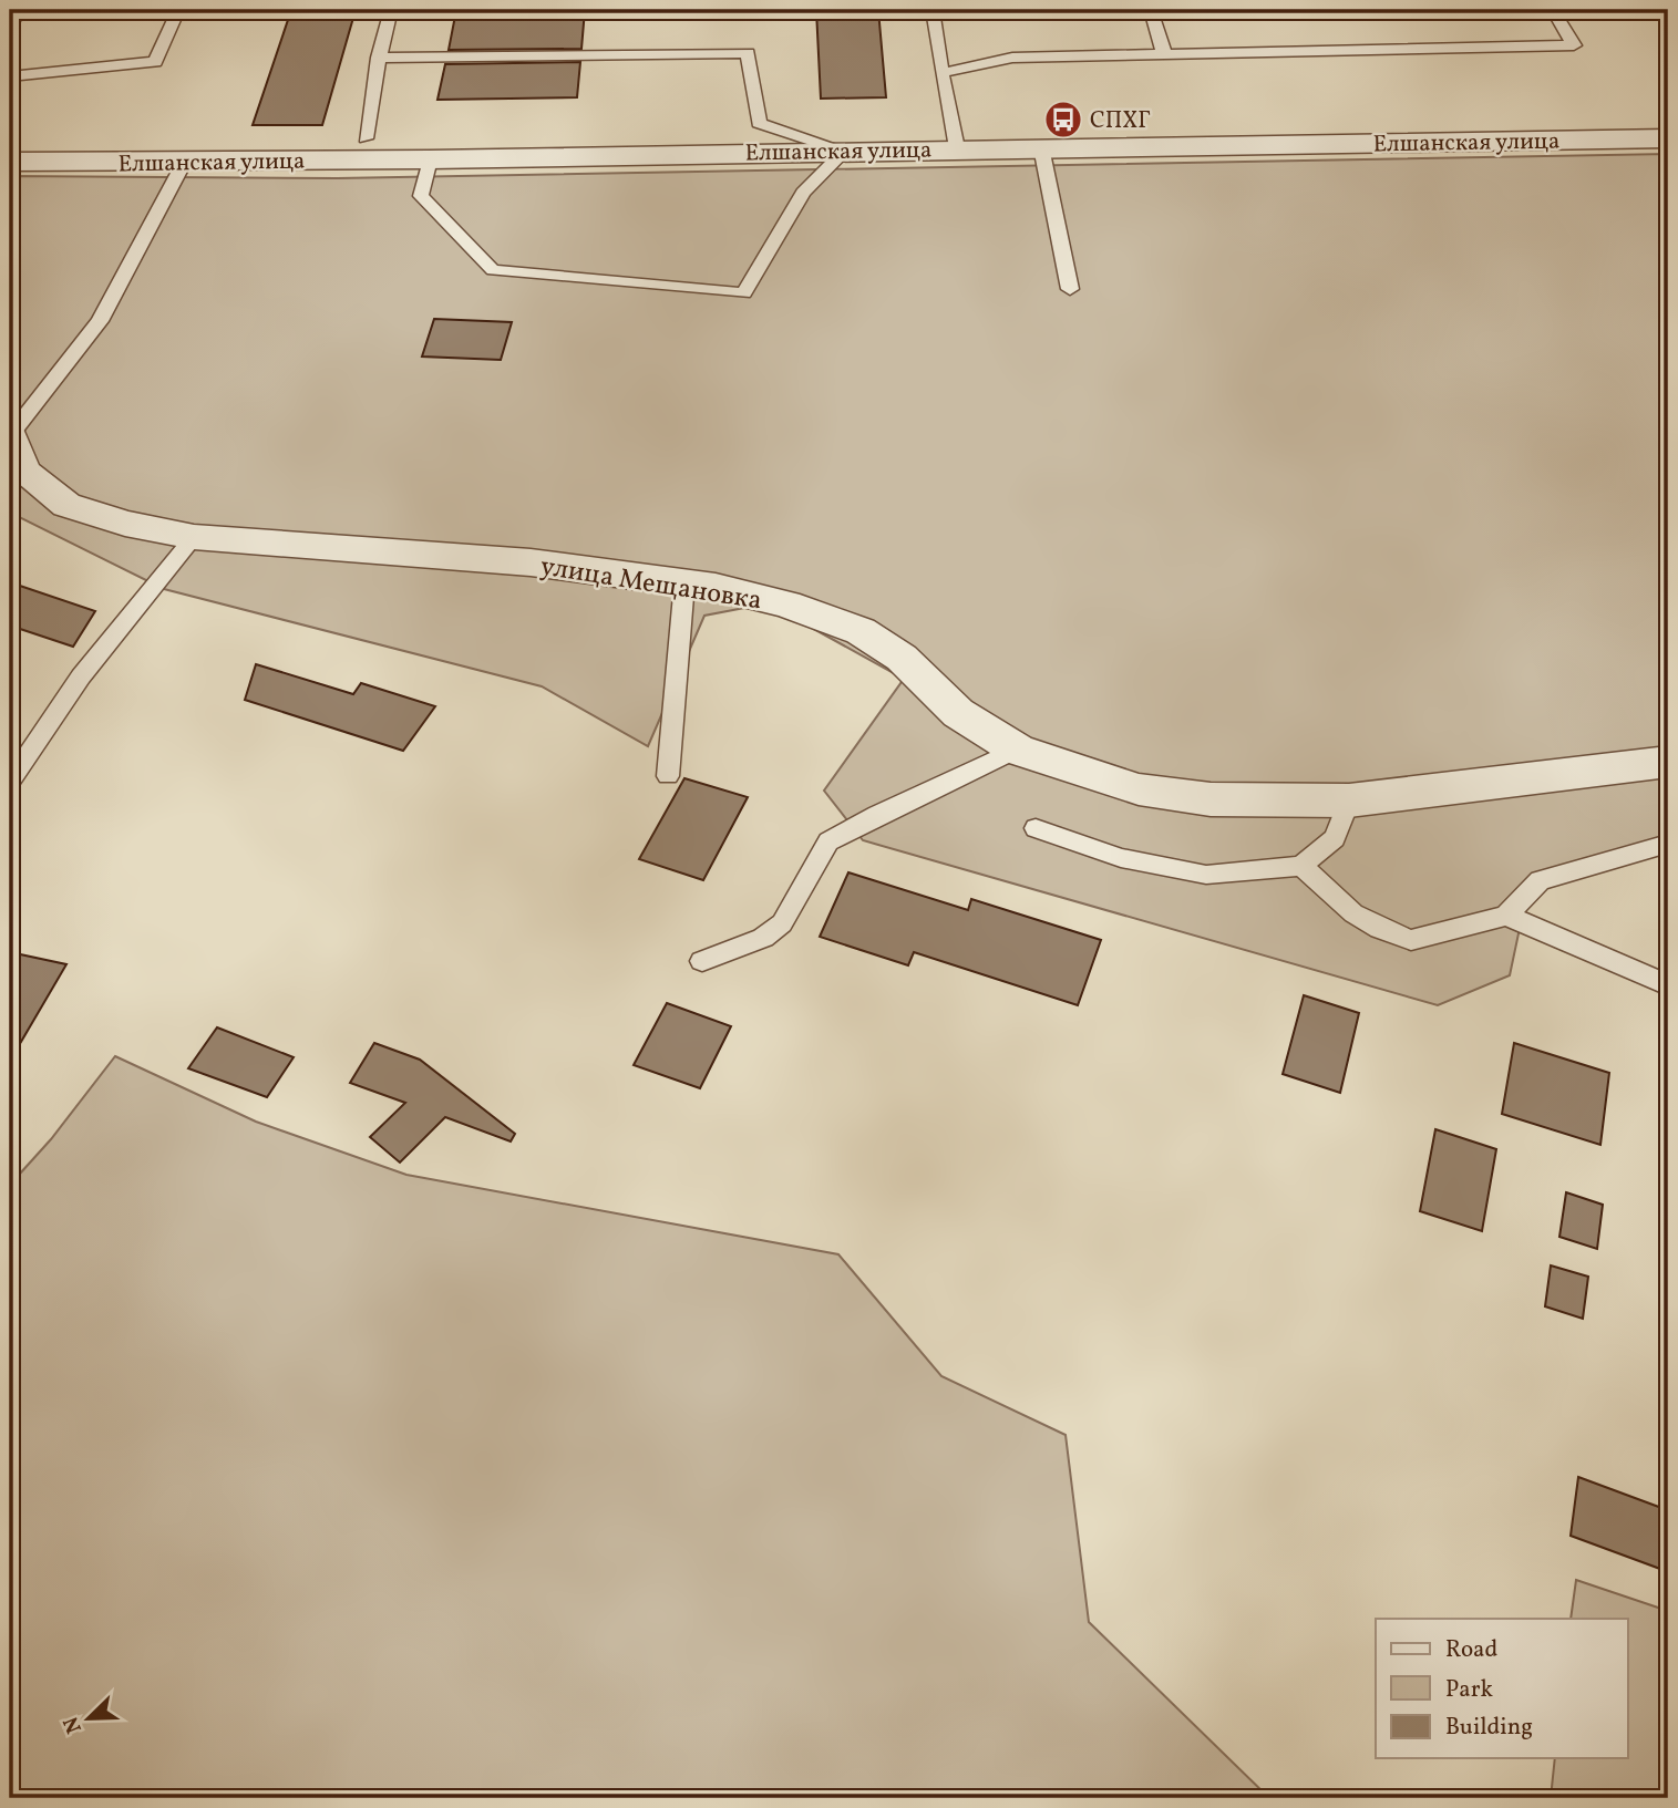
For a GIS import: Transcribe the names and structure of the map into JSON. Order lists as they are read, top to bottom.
{
  "streets": {
    "street": ["Елшанская улица", "улица Мещановка"]
  },
  "places": {
    "bus stop": ["СПХГ"]
  },
  "legend": ["Road", "Park", "Building"],
  "north": "bottom left"
}
